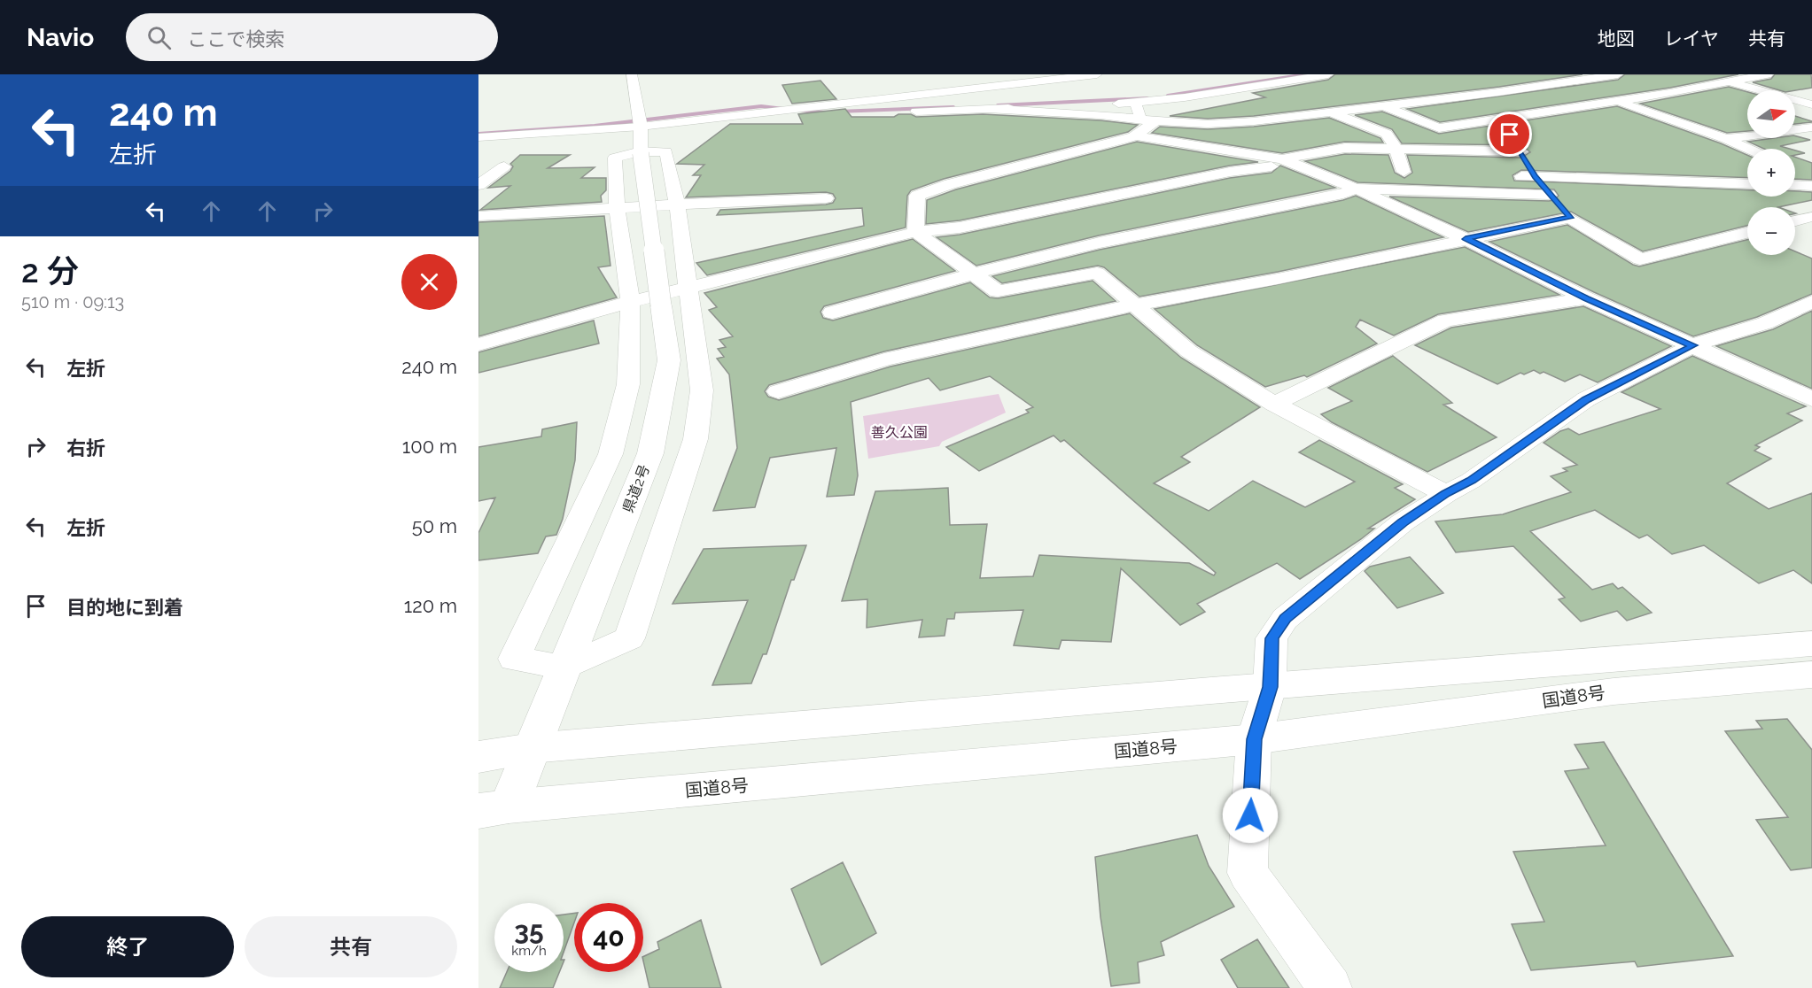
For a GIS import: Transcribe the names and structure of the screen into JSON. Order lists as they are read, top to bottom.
{
  "streets": {
    "main road": ["県道2号", "国道8号"]
  },
  "crossings": [
    ["県道2号", "国道8号"]
  ],
  "parks": ["善久公園"],
  "north": "right",
  "page": {
    "header": "Navio",
    "search": "ここで検索",
    "nav": ["地図", "レイヤ", "共有"],
    "turn": ["240 m", "左折"],
    "map_buttons": ["+", "−"],
    "heading": ["2 分", "510 m · 09:13"],
    "list": [
      {
        "name": "左折",
        "value": "240 m"
      },
      {
        "name": "右折",
        "value": "100 m"
      },
      {
        "name": "左折",
        "value": "50 m"
      },
      {
        "name": "目的地に到着",
        "value": "120 m"
      }
    ],
    "speed": "35 km/h",
    "limit": "40",
    "buttons": ["終了", "共有"]
  }
}
